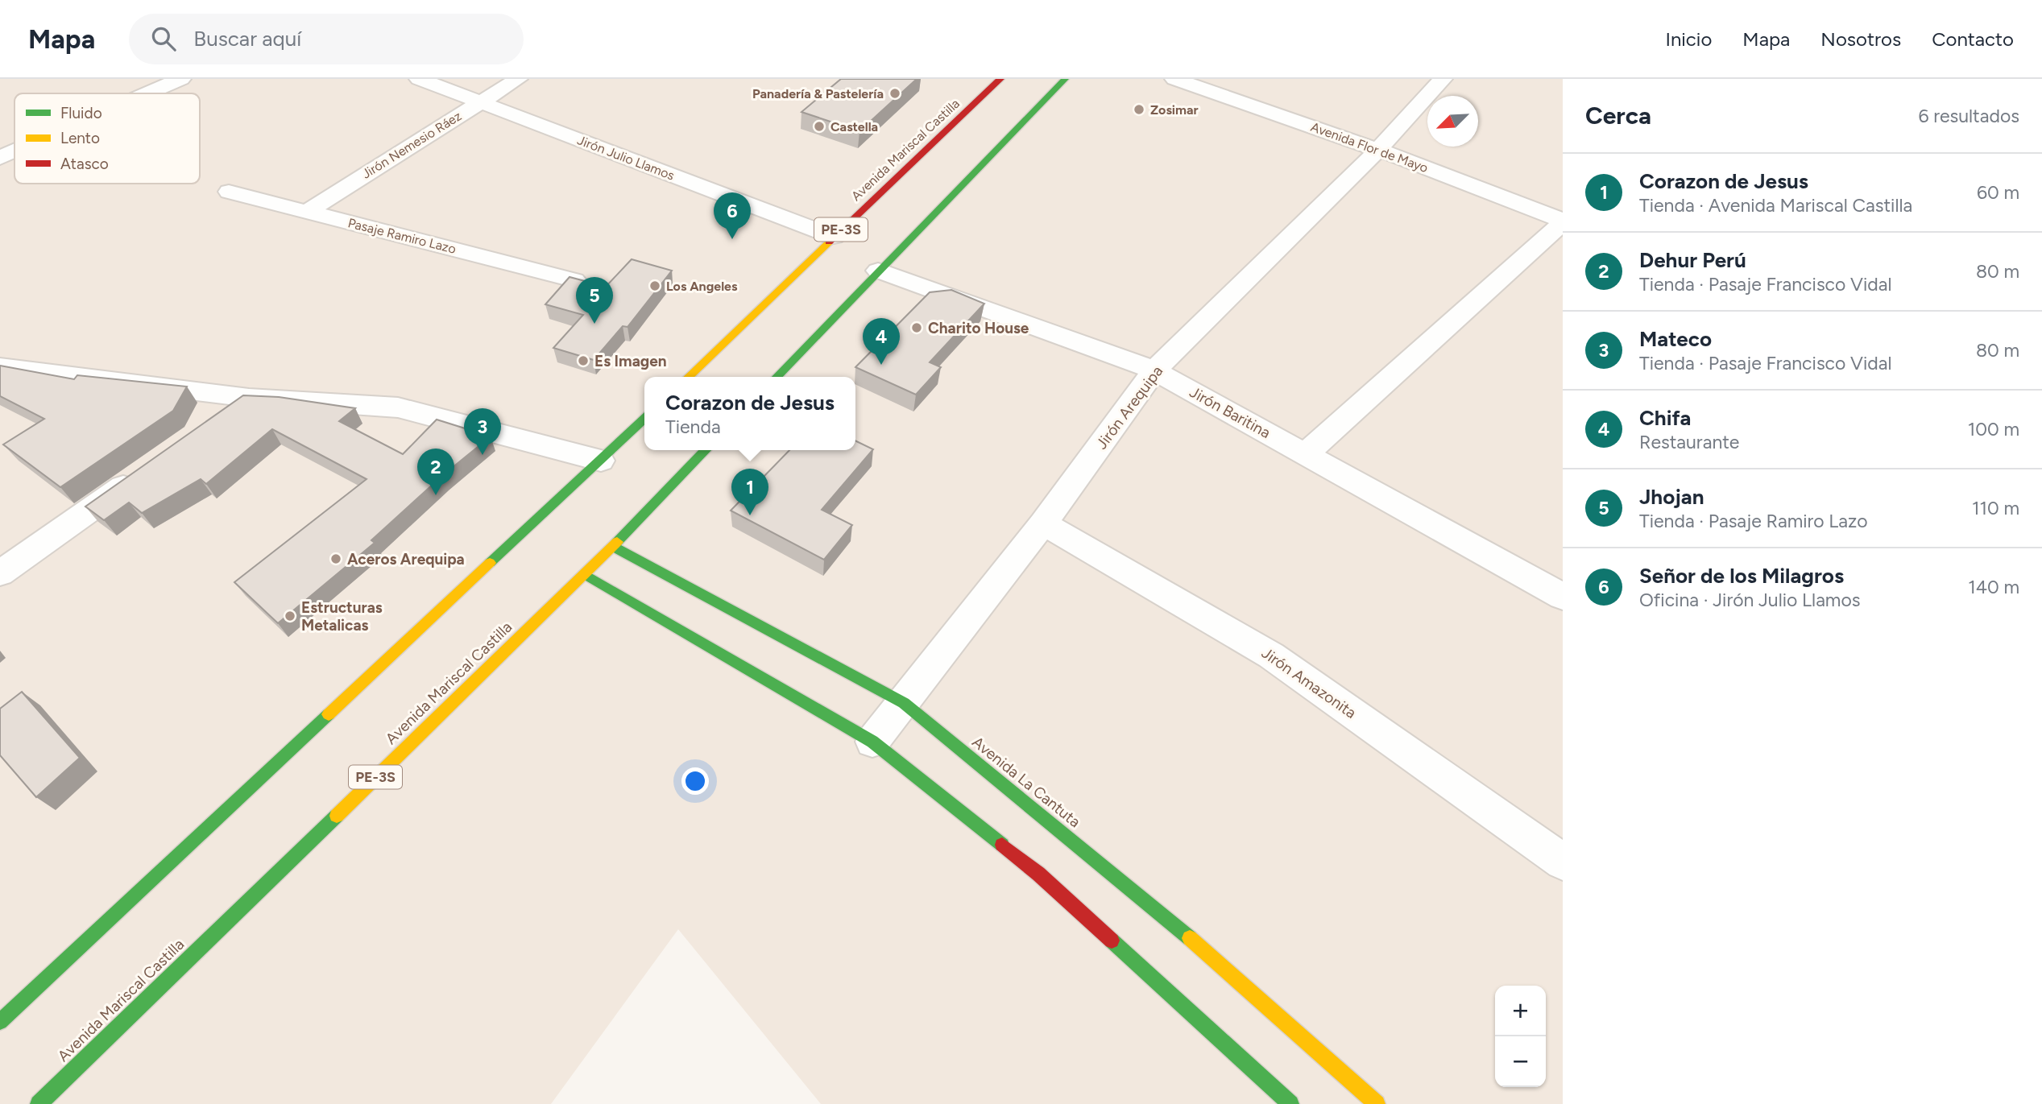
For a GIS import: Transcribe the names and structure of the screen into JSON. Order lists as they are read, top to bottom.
{
  "streets": {
    "main road": ["Avenida Mariscal Castilla", "PE-3S", "Avenida La Cantuta"],
    "street": [
      "Jirón Nemesio Ráez",
      "Avenida Flor de Mayo",
      "Jirón Julio Llamos",
      "Pasaje Ramiro Lazo",
      "Jirón Arequipa",
      "Jirón Baritina",
      "Jirón Amazonita"
    ]
  },
  "crossings": [
    ["Jirón Nemesio Ráez", "Jirón Julio Llamos"],
    ["Jirón Nemesio Ráez", "Pasaje Ramiro Lazo"],
    ["Avenida Flor de Mayo", "Jirón Arequipa"],
    ["Avenida Mariscal Castilla", "Jirón Julio Llamos"],
    ["Avenida Mariscal Castilla", "Avenida La Cantuta"],
    ["Jirón Arequipa", "Jirón Baritina"],
    ["Jirón Arequipa", "Jirón Amazonita"],
    ["Jirón Arequipa", "Avenida La Cantuta"]
  ],
  "places": [
    "Panadería & Pastelería",
    "Zosimar",
    "Castella",
    "Los Angeles",
    "Charito House",
    "Es Imagen",
    "Aceros Arequipa",
    "Estructuras Metalicas"
  ],
  "legend": ["Fluido", "Lento", "Atasco"],
  "north": "bottom left",
  "page": {
    "header": "Mapa",
    "search": "Buscar aquí",
    "nav": [
      "Inicio",
      "Mapa",
      "Nosotros",
      "Contacto"
    ],
    "heading": ["Cerca", "6 resultados"],
    "list": [
      {
        "mark": "1",
        "name": "Corazon de Jesus",
        "note": "Tienda · Avenida Mariscal Castilla",
        "value": "60 m"
      },
      {
        "mark": "2",
        "name": "Dehur Perú",
        "note": "Tienda · Pasaje Francisco Vidal",
        "value": "80 m"
      },
      {
        "mark": "3",
        "name": "Mateco",
        "note": "Tienda · Pasaje Francisco Vidal",
        "value": "80 m"
      },
      {
        "mark": "4",
        "name": "Chifa",
        "note": "Restaurante",
        "value": "100 m"
      },
      {
        "mark": "5",
        "name": "Jhojan",
        "note": "Tienda · Pasaje Ramiro Lazo",
        "value": "110 m"
      },
      {
        "mark": "6",
        "name": "Señor de los Milagros",
        "note": "Oficina · Jirón Julio Llamos",
        "value": "140 m"
      }
    ],
    "pins": [
      "6",
      "5",
      "4",
      "3",
      "2",
      "1"
    ],
    "popup": ["Corazon de Jesus", "Tienda"],
    "map_buttons": ["+", "−"]
  }
}
